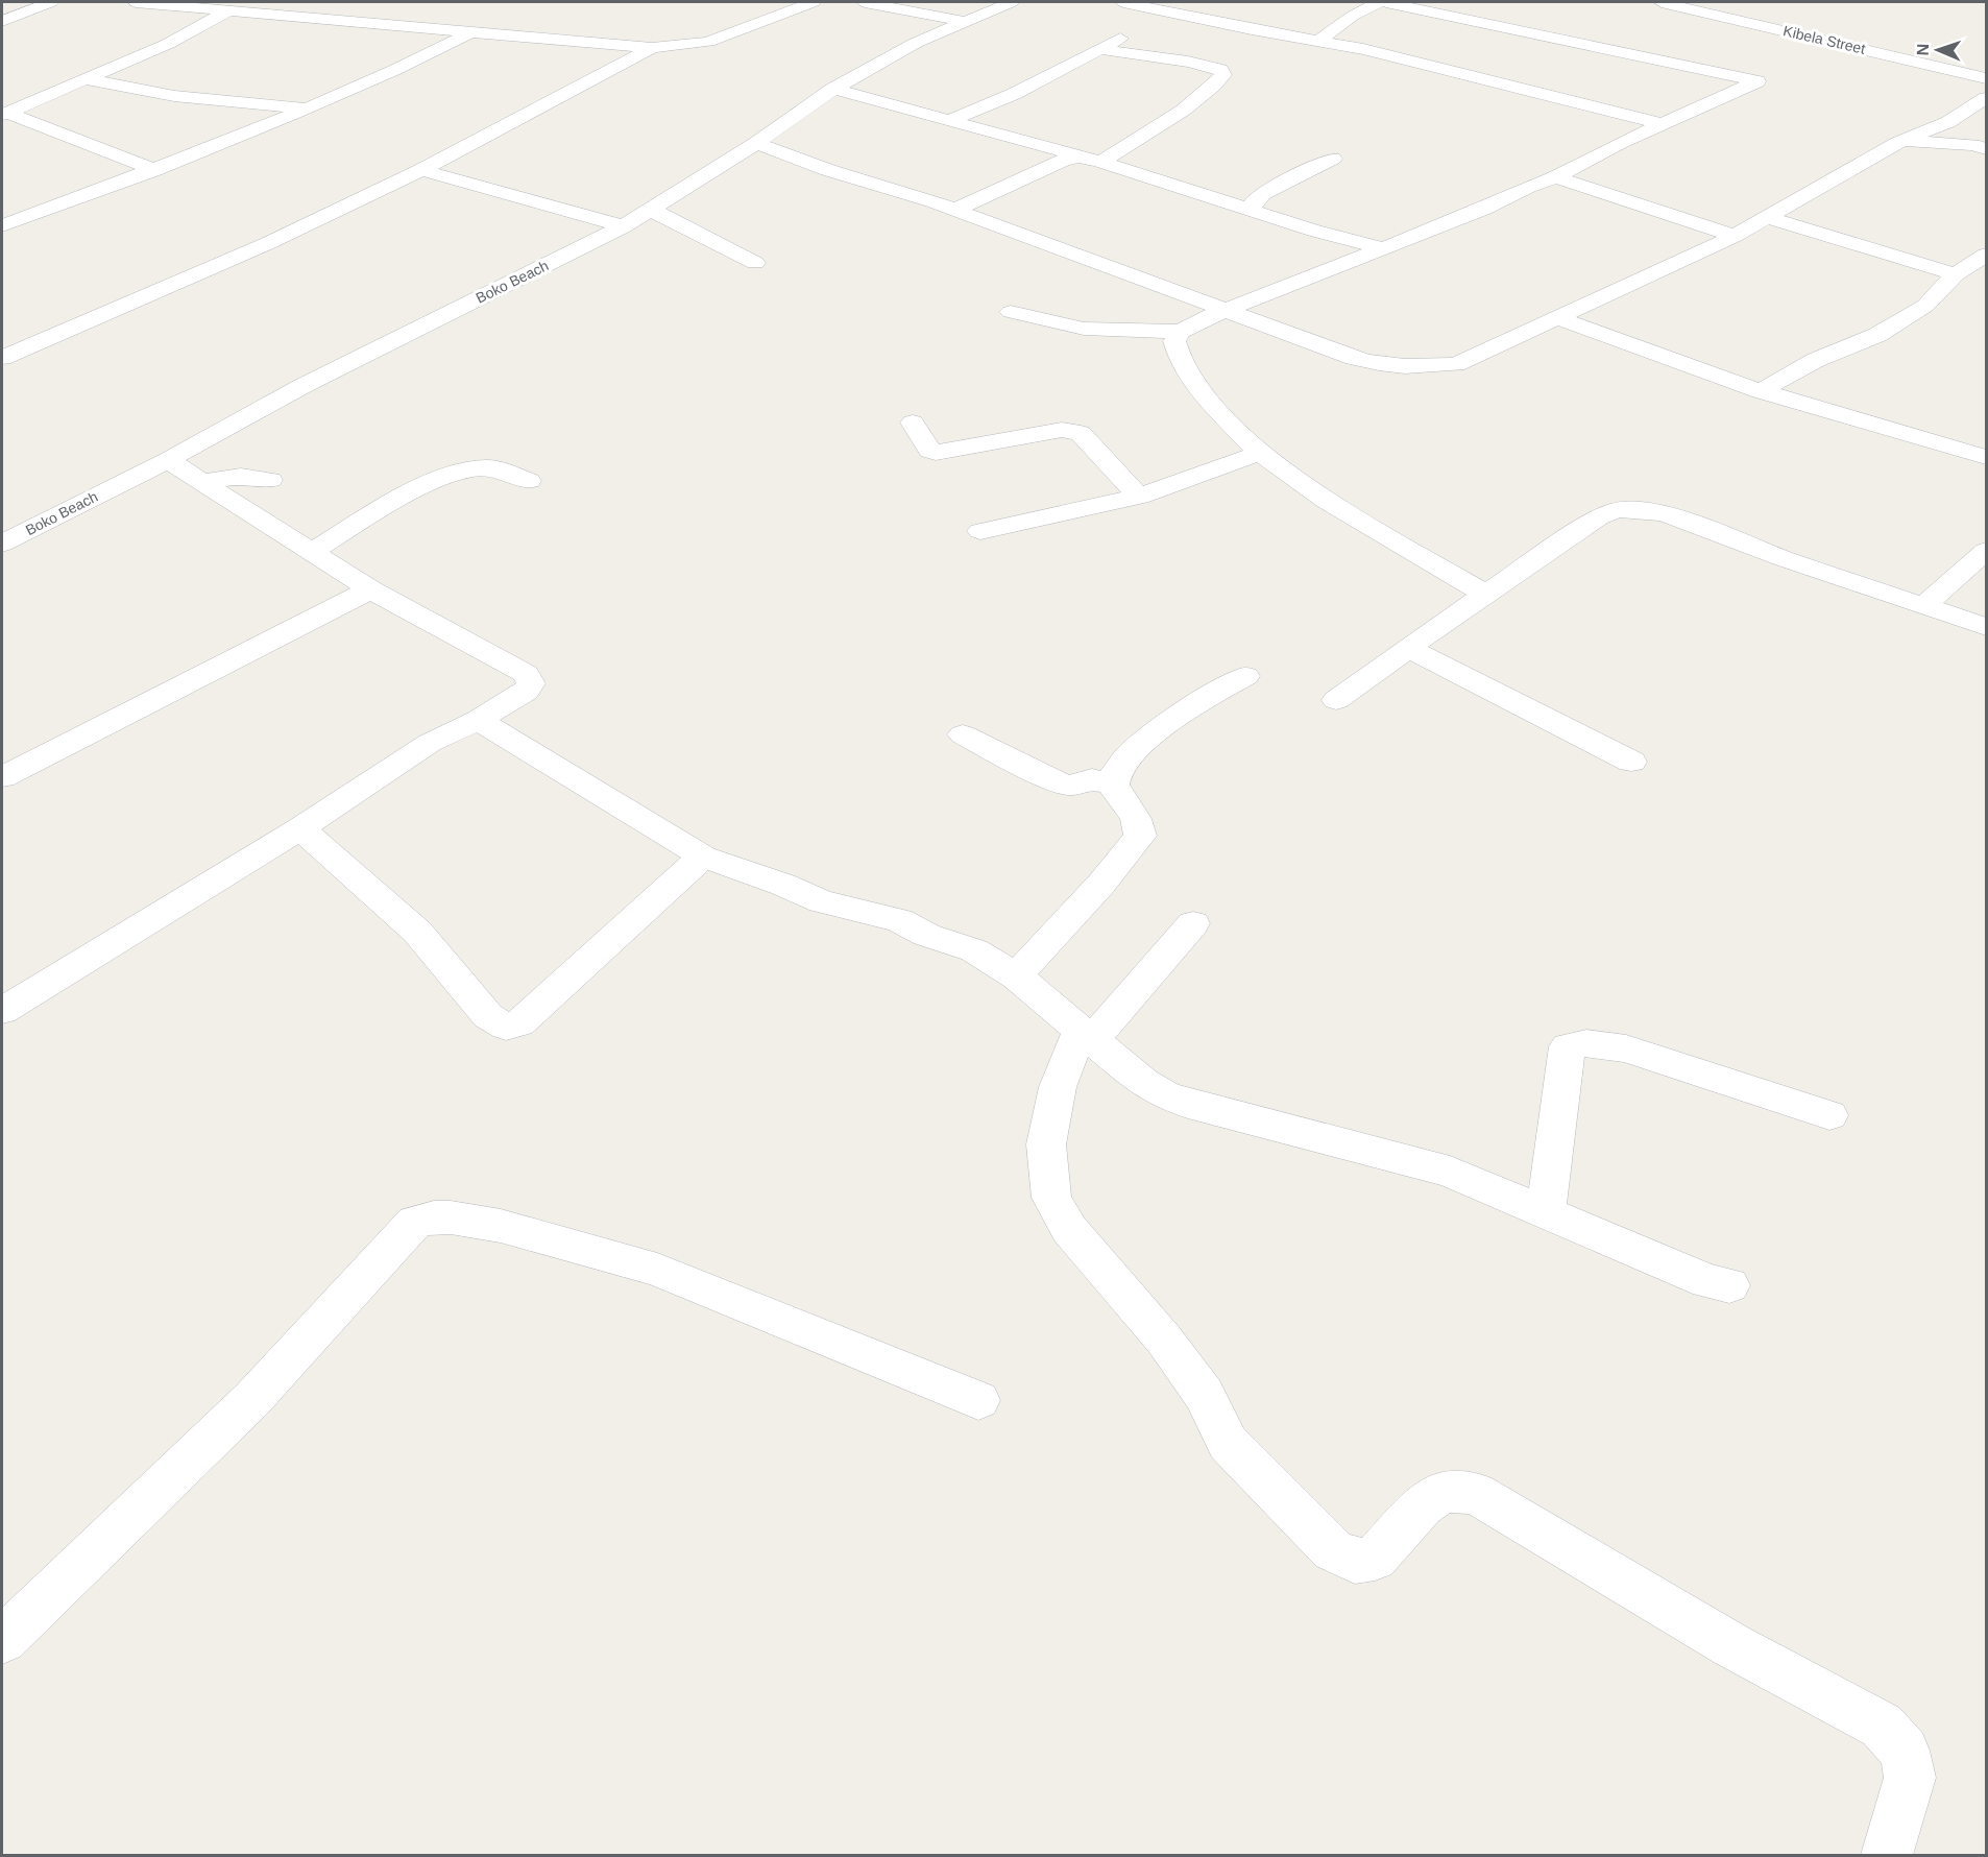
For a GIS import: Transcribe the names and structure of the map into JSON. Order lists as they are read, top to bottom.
{
  "streets": {
    "street": ["Kibela Street", "Boko Beach"]
  },
  "north": "left"
}
